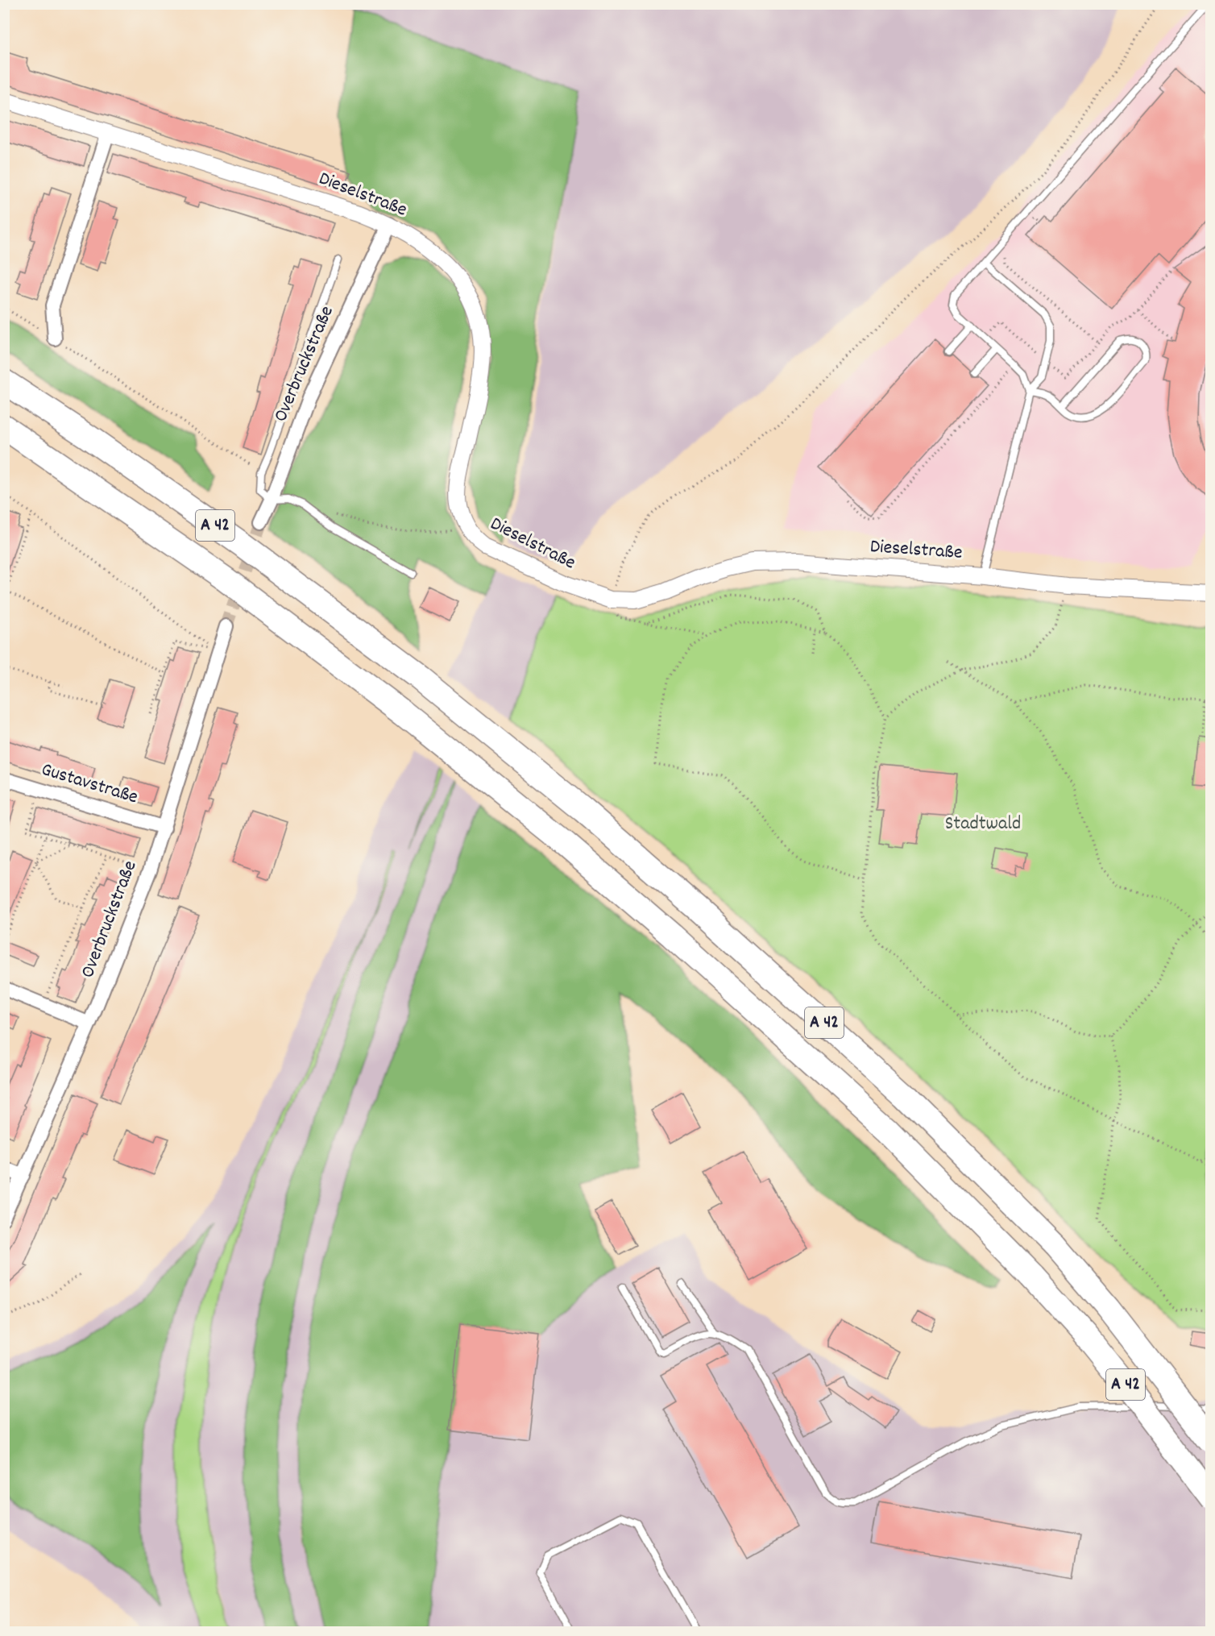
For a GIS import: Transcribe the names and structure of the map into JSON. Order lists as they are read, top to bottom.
{
  "streets": {
    "highway": ["A 42"],
    "street": ["Dieselstraße", "Overbruckstraße", "Gustavstraße"]
  },
  "crossings": [
    ["Dieselstraße", "Overbruckstraße"],
    ["Overbruckstraße", "Gustavstraße"]
  ],
  "parks": ["Stadtwald"]
}
